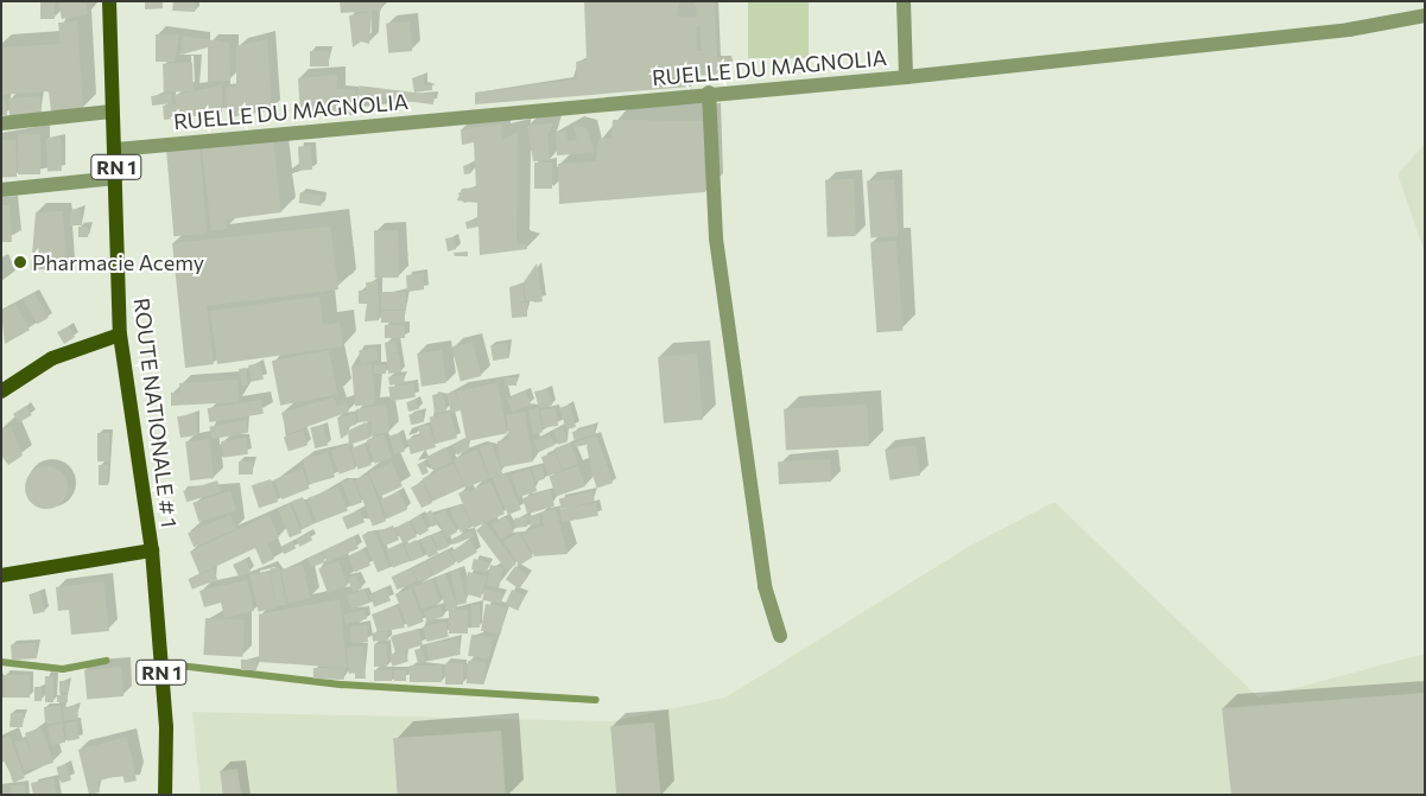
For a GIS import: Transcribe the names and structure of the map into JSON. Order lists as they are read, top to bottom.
{
  "streets": {
    "main road": ["RN 1", "ROUTE NATIONALE # 1"],
    "street": ["RUELLE DU MAGNOLIA"]
  },
  "crossings": [
    ["RUELLE DU MAGNOLIA", "ROUTE NATIONALE # 1"]
  ],
  "places": ["Pharmacie Acemy"]
}
